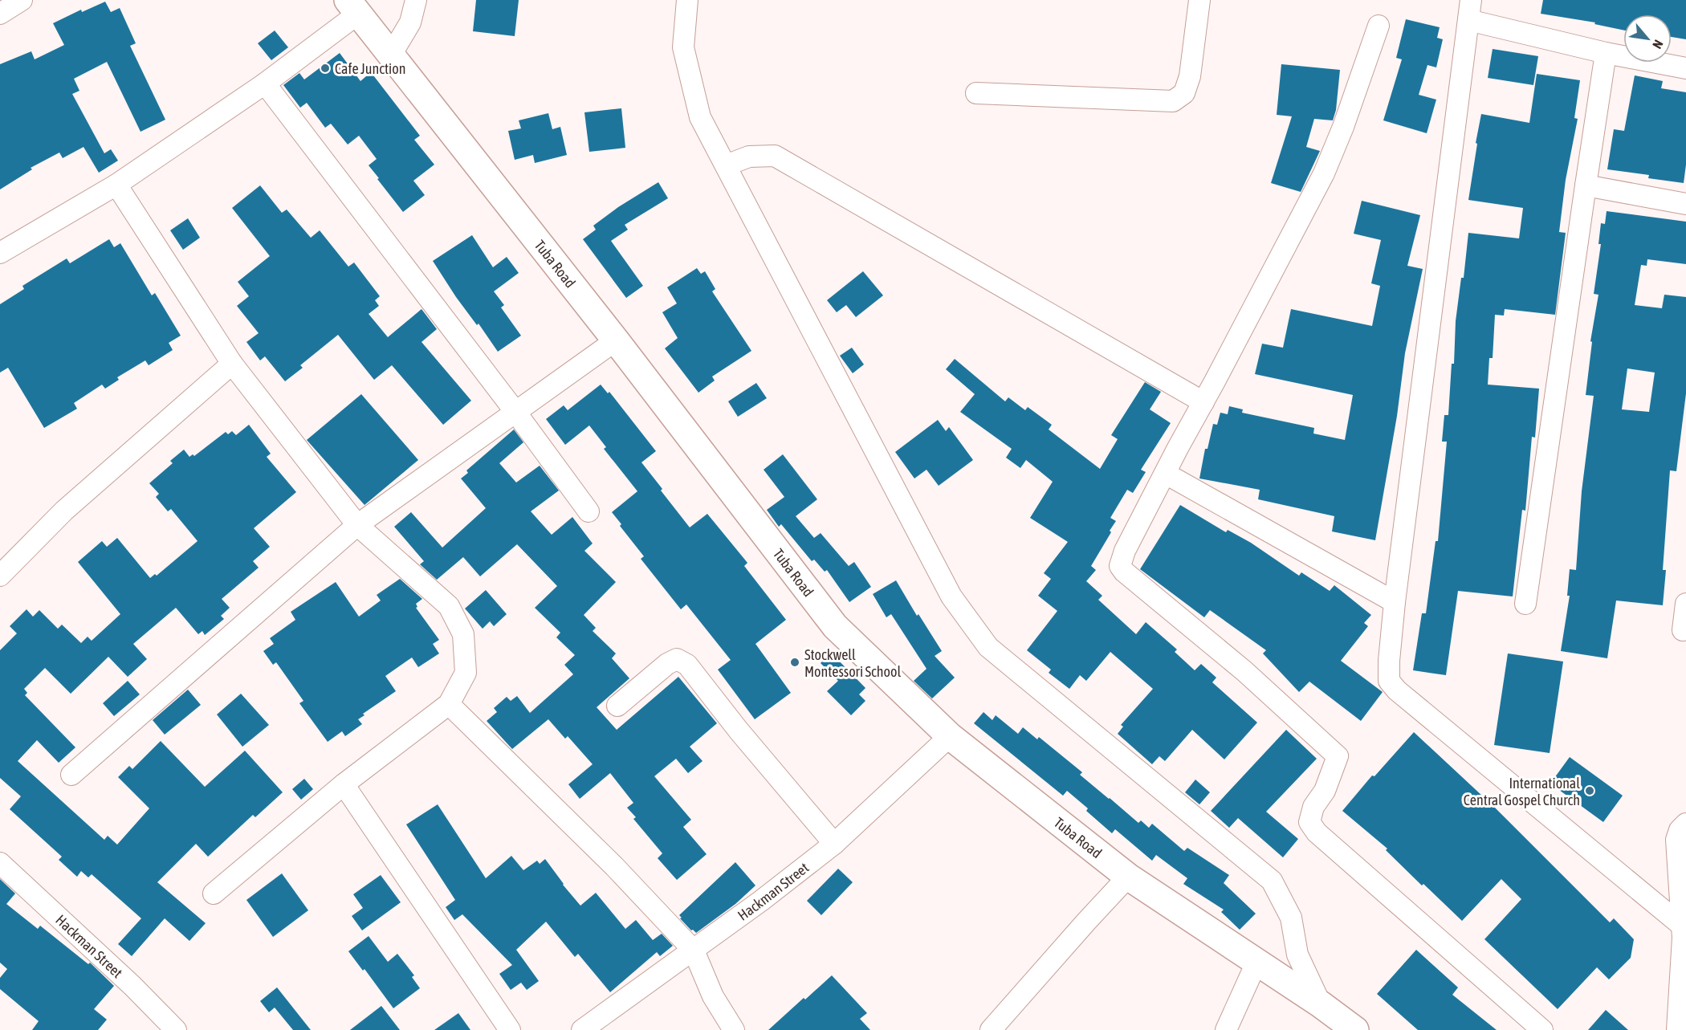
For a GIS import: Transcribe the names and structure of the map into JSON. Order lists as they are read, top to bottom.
{
  "streets": {
    "street": ["Tuba Road", "Hackman Street"]
  },
  "crossings": [
    ["Tuba Road", "Hackman Street"]
  ],
  "places": ["Cafe Junction", "Stockwell Montessori School", "International Central Gospel Church"],
  "north": "bottom right"
}
